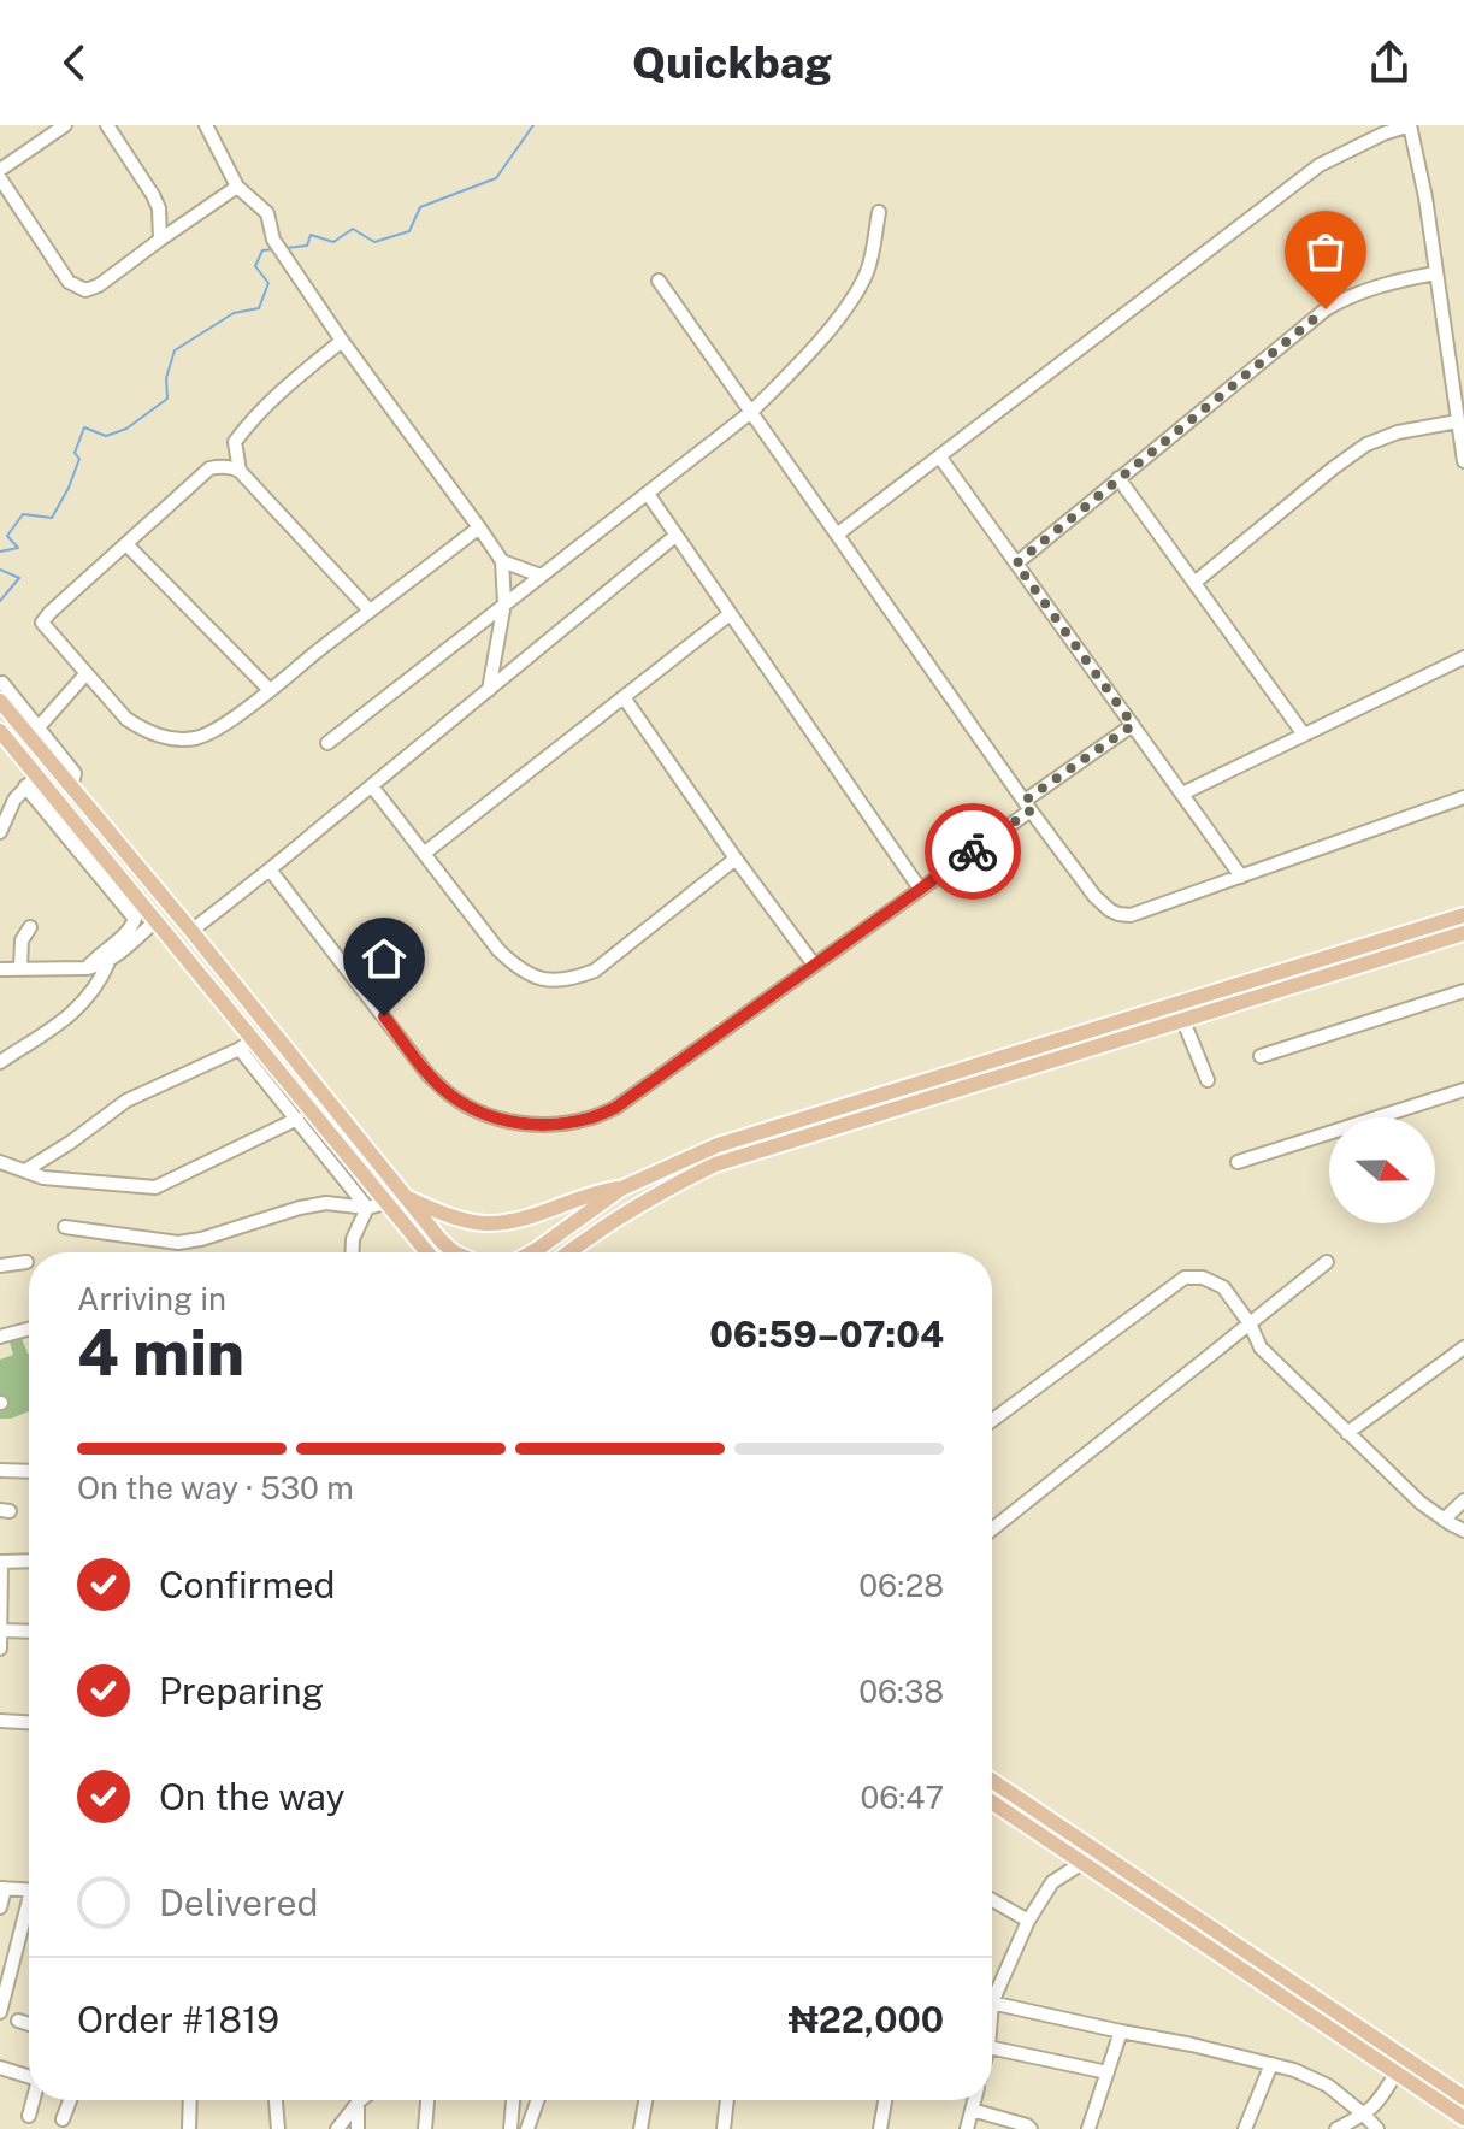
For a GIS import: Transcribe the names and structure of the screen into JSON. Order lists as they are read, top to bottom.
{
  "north": "right",
  "page": {
    "header": "Quickbag",
    "heading": ["4 min", "Arriving in", "06:59–07:04"],
    "panel": ["Order #1819", "₦22,000"],
    "bar": "On the way · 530 m",
    "list": [
      ["Confirmed", "06:28"],
      ["Preparing", "06:38"],
      ["On the way", "06:47"],
      "Delivered"
    ]
  }
}
